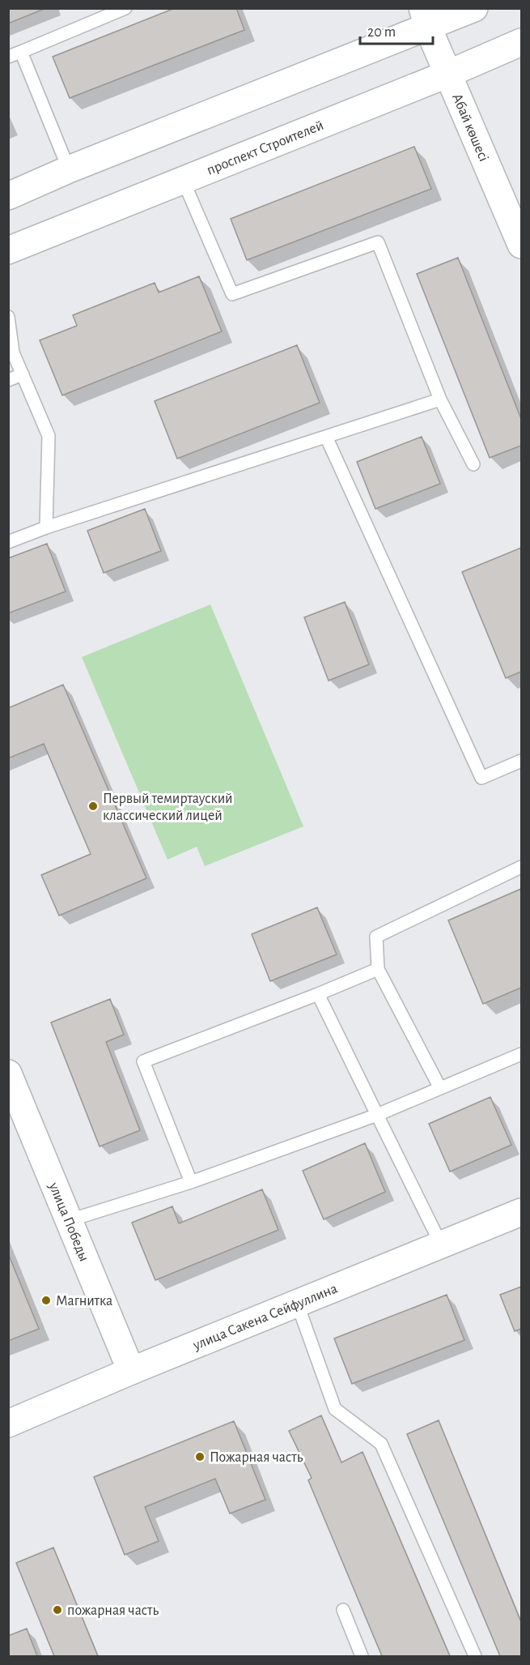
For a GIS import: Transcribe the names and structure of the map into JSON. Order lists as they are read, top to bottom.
{
  "streets": {
    "street": [
      "Абай көшесі",
      "проспект Строителей",
      "улица Победы",
      "улица Сакена Сейфуллина"
    ]
  },
  "crossings": [
    ["Абай көшесі", "проспект Строителей"],
    ["улица Победы", "улица Сакена Сейфуллина"]
  ],
  "places": [
    "Первый темиртауский классический лицей",
    "Магнитка",
    "Пожарная часть",
    "пожарная часть"
  ],
  "scale_bar": "20 m"
}
